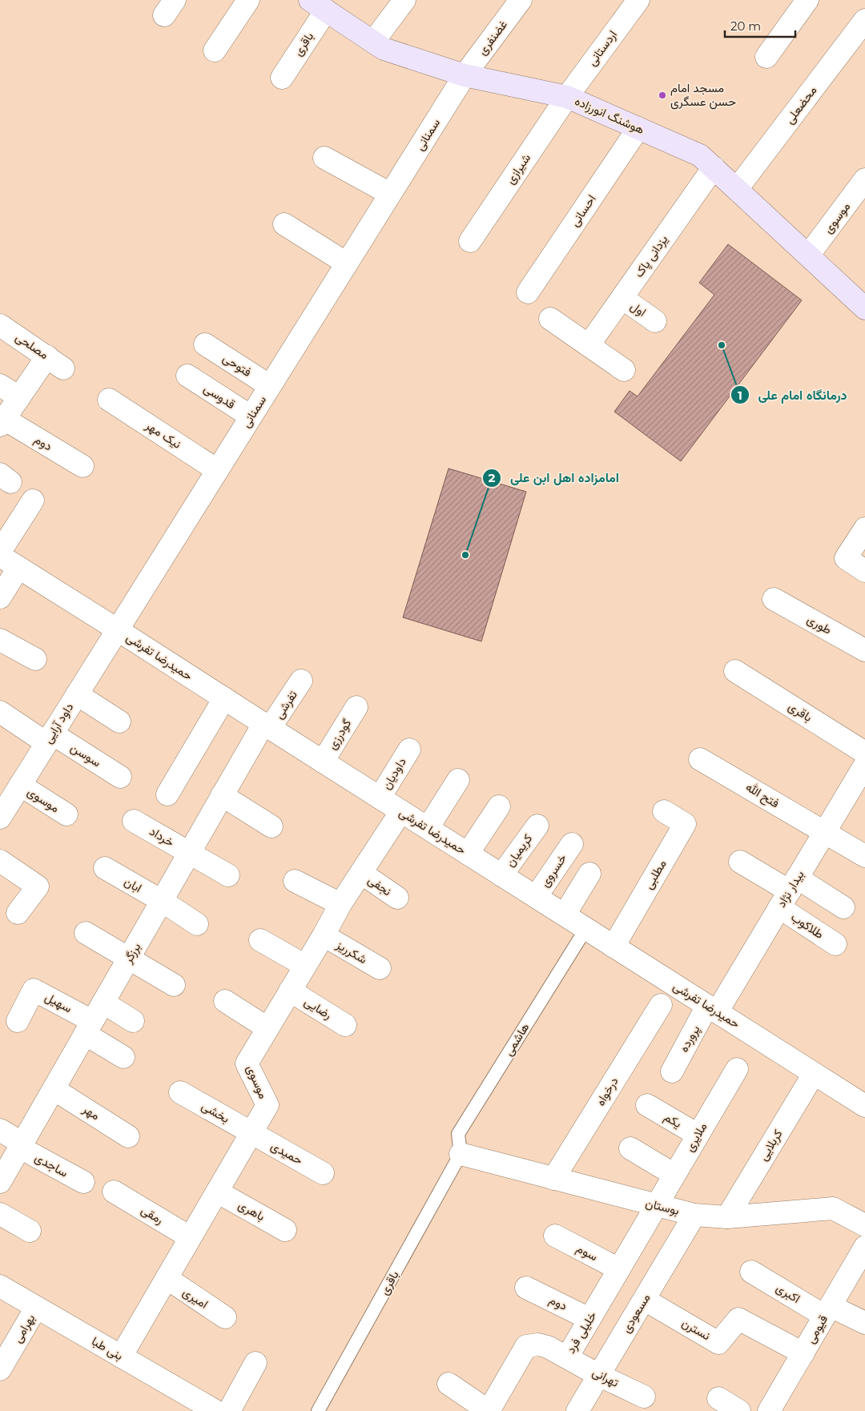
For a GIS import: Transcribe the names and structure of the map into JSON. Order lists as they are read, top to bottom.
{
  "streets": {
    "main road": ["هوشنگ انورزاده"],
    "street": [
      "غضنفری",
      "باقری",
      "اردستانی",
      "محضعلی",
      "سمنانی",
      "شیرازی",
      "احسانی",
      "موسوی",
      "یزدانی پاک",
      "اول",
      "مصلحی",
      "فتوحی",
      "قدوسی",
      "نیک مهر",
      "دوم",
      "طوری",
      "حمیدرضا تفرشی",
      "تفرشی",
      "داود آرایی",
      "گودرزی",
      "سوسن",
      "داودیان",
      "فتح الله",
      "خرداد",
      "کریمیان",
      "خسروی",
      "مطلبی",
      "ابان",
      "نجفی",
      "بیدار نژاد",
      "طلاکوب",
      "شکرریز",
      "برزگر",
      "سهیل",
      "رضایی",
      "پرورده",
      "درخواه",
      "مهر",
      "بخشی",
      "یکم",
      "ملایری",
      "کربلایی",
      "حمیدی",
      "ساجدی",
      "بوستان",
      "باهری",
      "رمقی",
      "سوم",
      "اکبری",
      "امیری",
      "مسعودی",
      "بهرامی",
      "نسترن",
      "قیومی",
      "خلیلی فرد",
      "بنی طبا",
      "تهرانی"
    ],
    "lane": ["هاشمی"]
  },
  "crossings": [
    ["غضنفری", "هوشنگ انورزاده"],
    ["غضنفری", "سمنانی"],
    ["باقری", "هوشنگ انورزاده"],
    ["باقری", "هاشمی"],
    ["باقری", "بوستان"],
    ["اردستانی", "هوشنگ انورزاده"],
    ["اردستانی", "شیرازی"],
    ["محضعلی", "هوشنگ انورزاده"],
    ["هوشنگ انورزاده", "سمنانی"],
    ["هوشنگ انورزاده", "شیرازی"],
    ["هوشنگ انورزاده", "احسانی"],
    ["هوشنگ انورزاده", "موسوی"],
    ["هوشنگ انورزاده", "یزدانی پاک"],
    ["سمنانی", "فتوحی"],
    ["سمنانی", "قدوسی"],
    ["سمنانی", "نیک مهر"],
    ["سمنانی", "حمیدرضا تفرشی"],
    ["سمنانی", "داود آرایی"],
    ["موسوی", "حمیدرضا تفرشی"],
    ["موسوی", "داود آرایی"],
    ["موسوی", "نجفی"],
    ["موسوی", "شکرریز"],
    ["موسوی", "رضایی"],
    ["موسوی", "بخشی"],
    ["موسوی", "حمیدی"],
    ["موسوی", "باهری"],
    ["موسوی", "رمقی"],
    ["موسوی", "امیری"],
    ["موسوی", "بنی طبا"],
    ["یزدانی پاک", "اول"],
    ["دوم", "خلیلی فرد"],
    ["حمیدرضا تفرشی", "تفرشی"],
    ["حمیدرضا تفرشی", "داود آرایی"],
    ["حمیدرضا تفرشی", "گودرزی"],
    ["حمیدرضا تفرشی", "داودیان"],
    ["حمیدرضا تفرشی", "کریمیان"],
    ["حمیدرضا تفرشی", "خسروی"],
    ["حمیدرضا تفرشی", "مطلبی"],
    ["حمیدرضا تفرشی", "بیدار نژاد"],
    ["حمیدرضا تفرشی", "برزگر"],
    ["حمیدرضا تفرشی", "پرورده"],
    ["حمیدرضا تفرشی", "هاشمی"],
    ["حمیدرضا تفرشی", "کربلایی"],
    ["تفرشی", "برزگر"],
    ["داود آرایی", "سوسن"],
    ["فتح الله", "بیدار نژاد"],
    ["خرداد", "برزگر"],
    ["ابان", "برزگر"],
    ["بیدار نژاد", "طلاکوب"],
    ["بیدار نژاد", "پرورده"],
    ["برزگر", "سهیل"],
    ["برزگر", "مهر"],
    ["برزگر", "ساجدی"],
    ["هاشمی", "بوستان"],
    ["درخواه", "بوستان"],
    ["بخشی", "حمیدی"],
    ["یکم", "ملایری"],
    ["ملایری", "بوستان"],
    ["ملایری", "خلیلی فرد"],
    ["کربلایی", "بوستان"],
    ["بوستان", "مسعودی"],
    ["بوستان", "خلیلی فرد"],
    ["سوم", "خلیلی فرد"],
    ["اکبری", "قیومی"],
    ["مسعودی", "نسترن"],
    ["مسعودی", "تهرانی"],
    ["بهرامی", "بنی طبا"],
    ["نسترن", "قیومی"],
    ["خلیلی فرد", "تهرانی"]
  ],
  "places": ["مسجد امام حسن عسگری", "درمانگاه امام علی", "امامزاده اهل ابن علی"],
  "scale_bar": "20 m"
}
